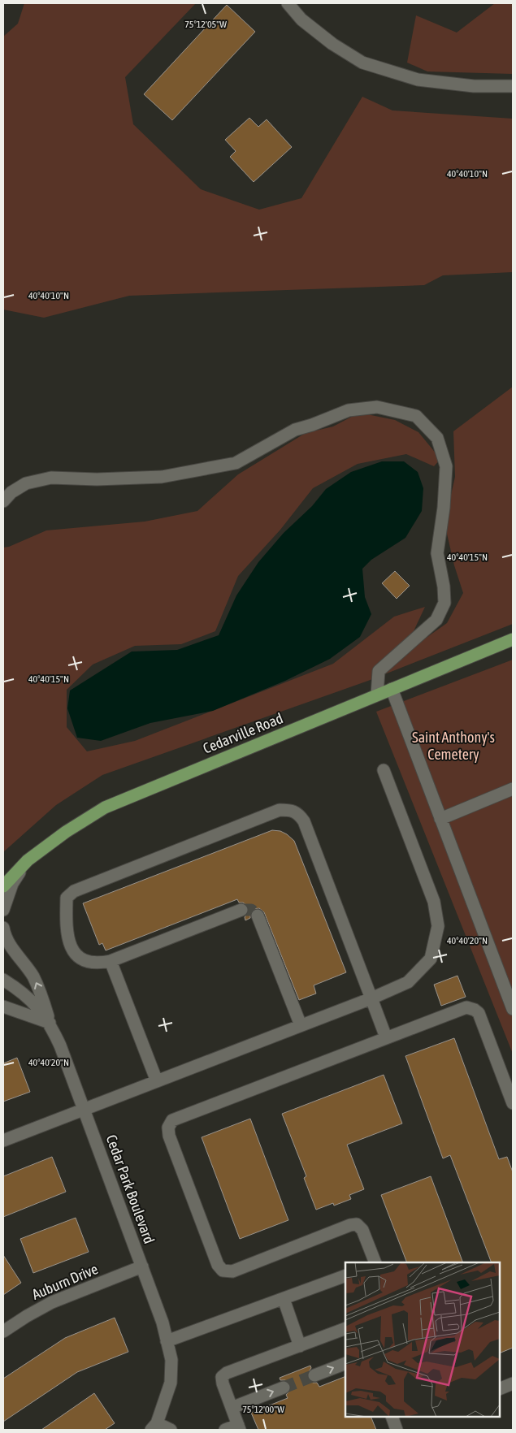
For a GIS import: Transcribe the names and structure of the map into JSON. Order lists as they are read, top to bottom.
{
  "streets": {
    "main road": ["Cedarville Road"],
    "street": ["Cedar Park Boulevard", "Auburn Drive"]
  },
  "crossings": [
    ["Cedar Park Boulevard", "Auburn Drive"]
  ],
  "parks": ["Saint Anthony's Cemetery"],
  "coordinates": [
    "75°12'05\"W",
    "40°40'10\"N",
    "40°40'15\"N",
    "40°40'20\"N",
    "75°12'00\"W"
  ]
}
